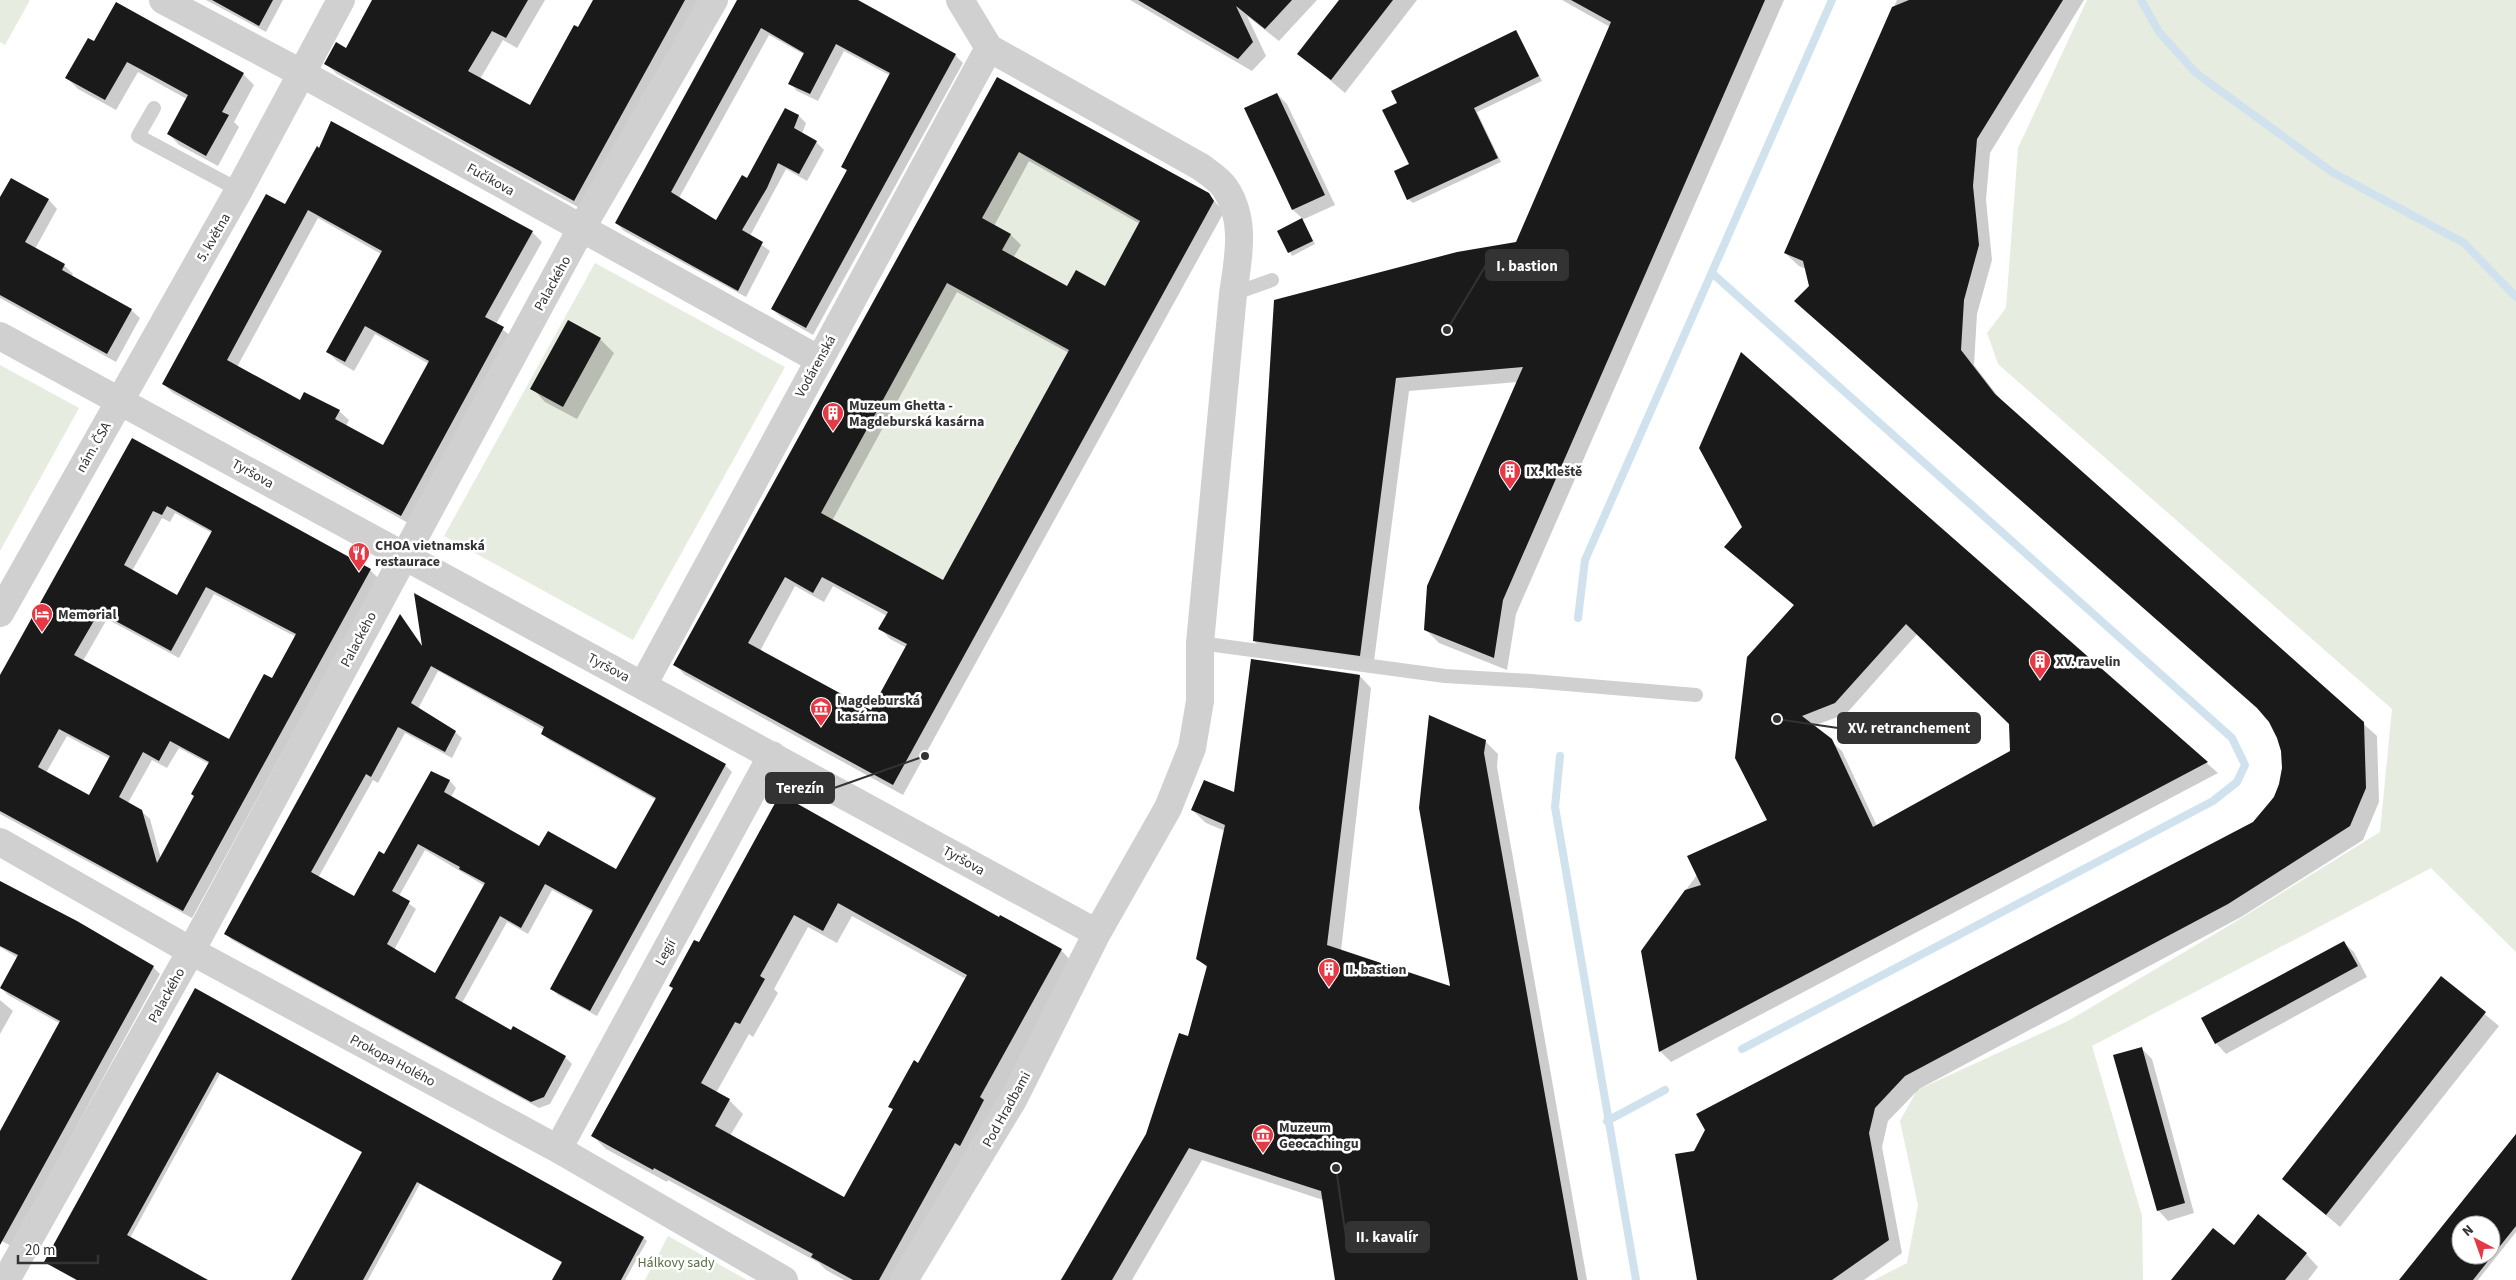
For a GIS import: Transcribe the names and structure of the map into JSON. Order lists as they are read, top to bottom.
{
  "streets": {
    "street": [
      "Fučíkova",
      "5. května",
      "Palackého",
      "Vodárenská",
      "nám. ČSA",
      "Tyršova",
      "Legií",
      "Prokopa Holého",
      "Pod Hradbami"
    ]
  },
  "crossings": [
    ["Fučíkova", "5. května"],
    ["Fučíkova", "Palackého"],
    ["Fučíkova", "Vodárenská"],
    ["5. května", "nám. ČSA"],
    ["5. května", "Tyršova"],
    ["Palackého", "Tyršova"],
    ["Palackého", "Prokopa Holého"],
    ["Vodárenská", "Tyršova"],
    ["Vodárenská", "Pod Hradbami"],
    ["nám. ČSA", "Tyršova"],
    ["Tyršova", "Legií"],
    ["Tyršova", "Pod Hradbami"],
    ["Legií", "Prokopa Holého"]
  ],
  "parks": ["Hálkovy sady"],
  "places": {
    "other": [
      "I. bastion",
      "XV. retranchement",
      "Terezín",
      "II. kavalír"
    ],
    "building": [
      "Muzeum Ghetta - Magdeburská kasárna",
      "IX. kleště",
      "XV. ravelin",
      "II. bastion"
    ],
    "restaurant": ["CHOA vietnamská restaurace"],
    "hotel": ["Memorial"],
    "museum": ["Magdeburská kasárna", "Muzeum Geocachingu"]
  },
  "scale_bar": "20 m",
  "north": "top left"
}
